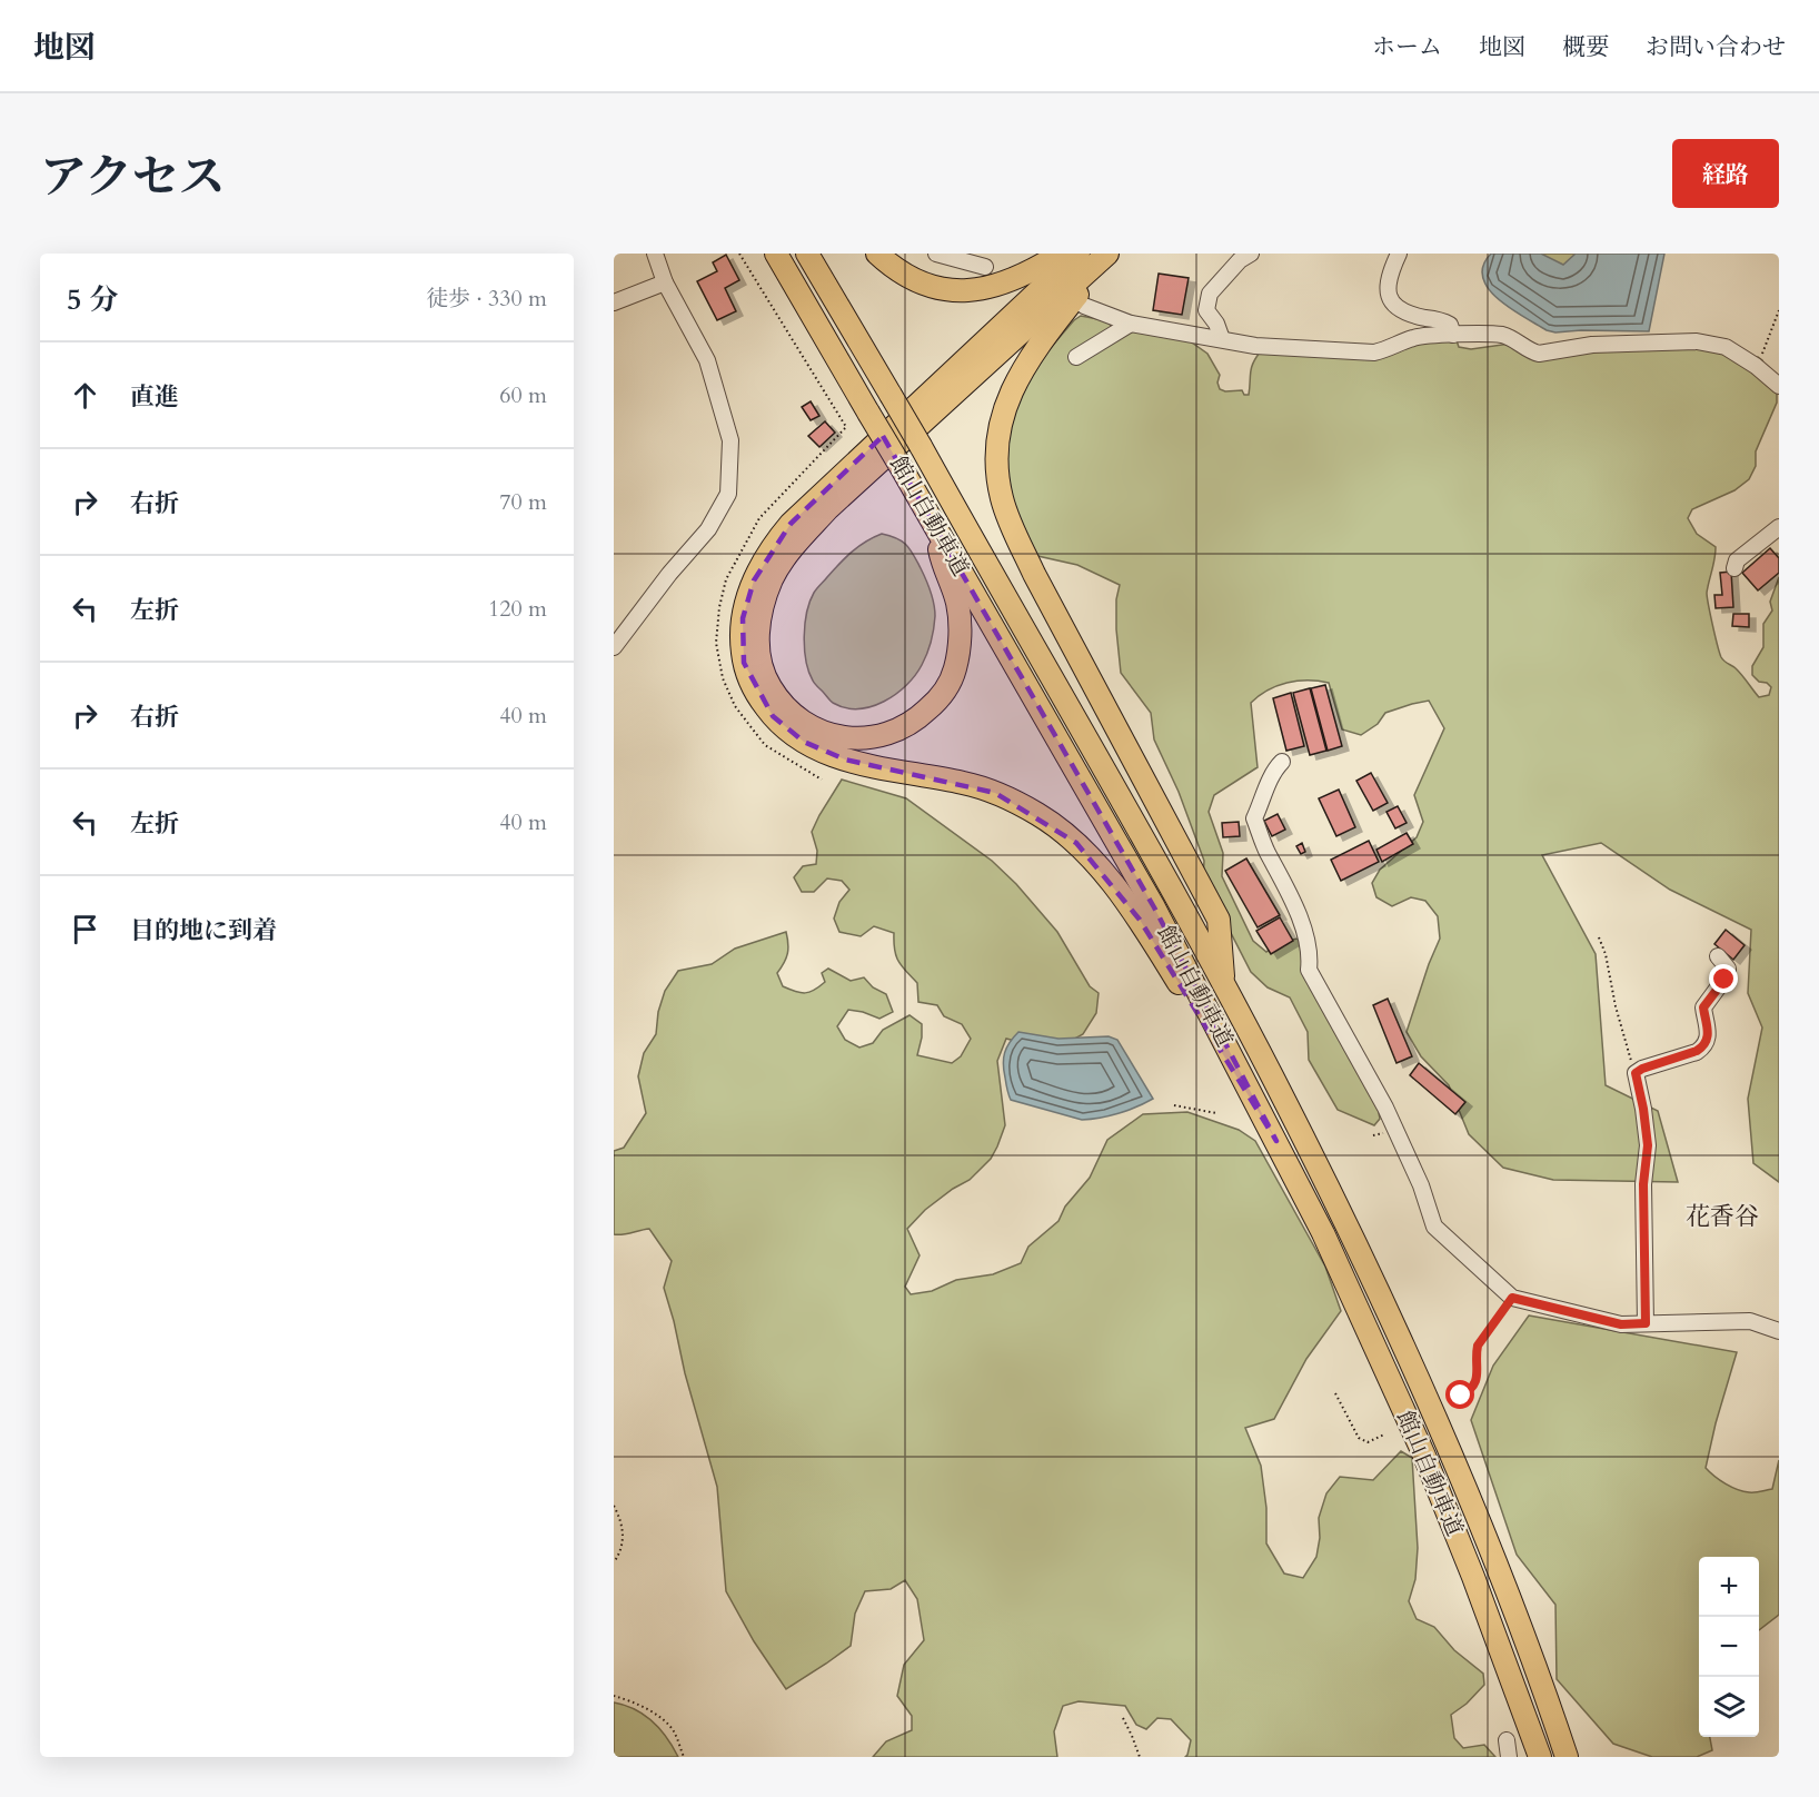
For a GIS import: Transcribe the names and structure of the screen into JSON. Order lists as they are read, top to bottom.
{
  "streets": {
    "highway": ["館山自動車道"]
  },
  "districts": ["花香谷"],
  "page": {
    "header": "地図",
    "nav": [
      "ホーム",
      "地図",
      "概要",
      "お問い合わせ"
    ],
    "title": "アクセス",
    "buttons": "経路",
    "heading": ["5 分", "徒歩 · 330 m"],
    "list": [
      ["直進", "60 m"],
      ["右折", "70 m"],
      ["左折", "120 m"],
      ["右折", "40 m"],
      ["左折", "40 m"],
      "目的地に到着"
    ],
    "map_buttons": ["+", "−"]
  }
}
